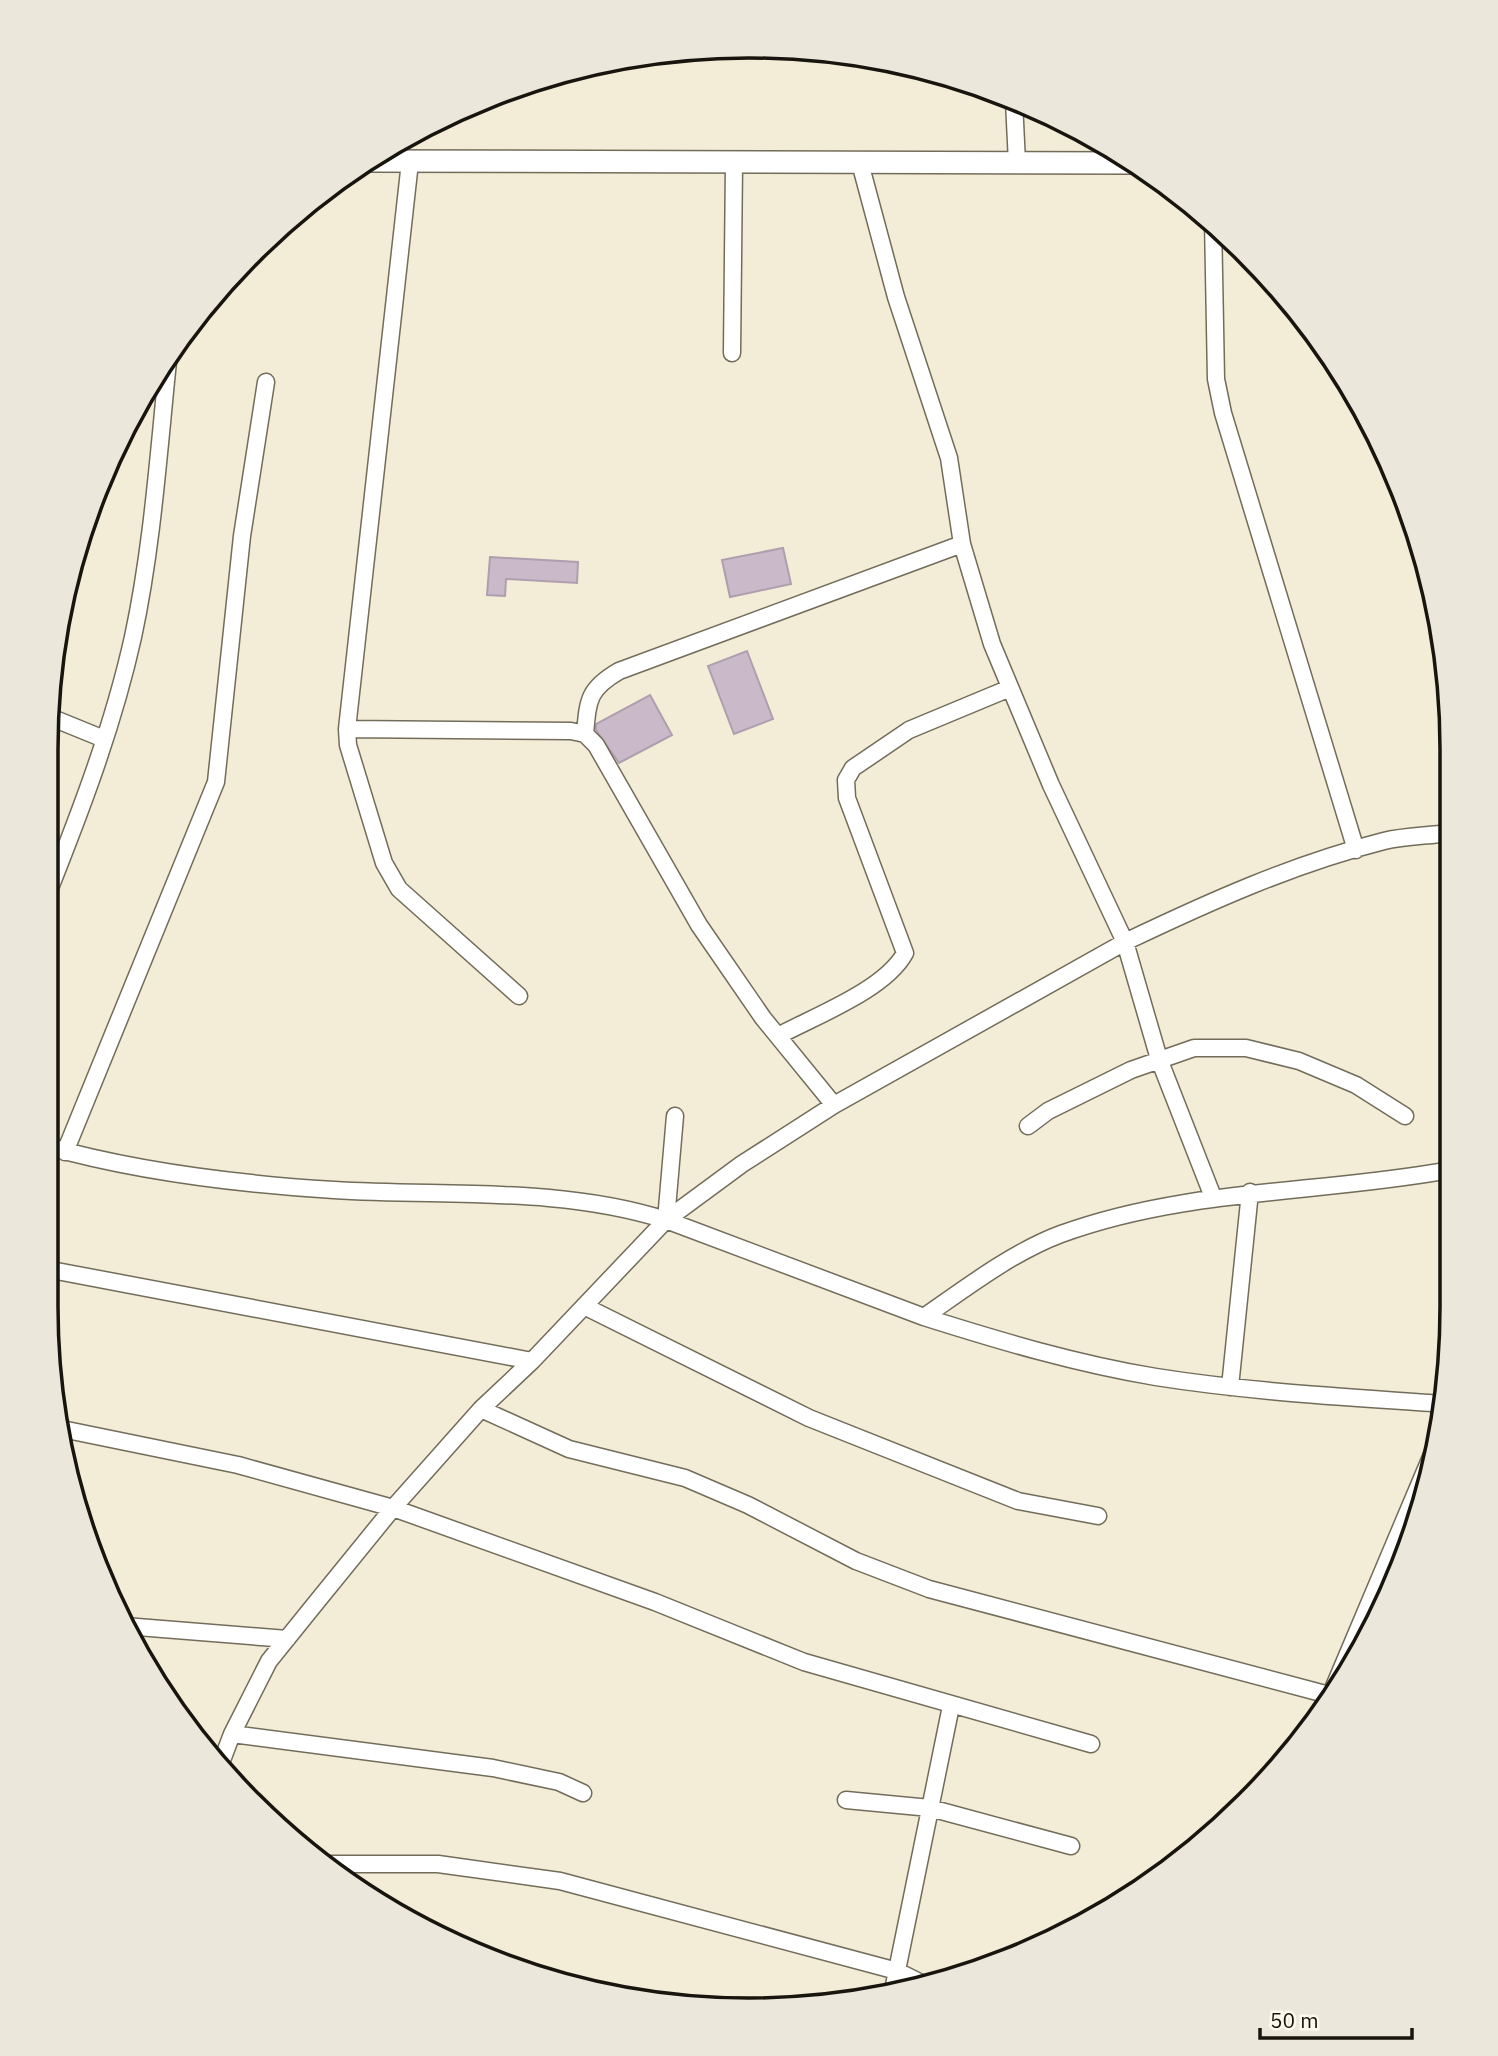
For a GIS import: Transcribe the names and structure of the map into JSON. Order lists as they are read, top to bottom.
{
  "scale_bar": "50 m"
}
